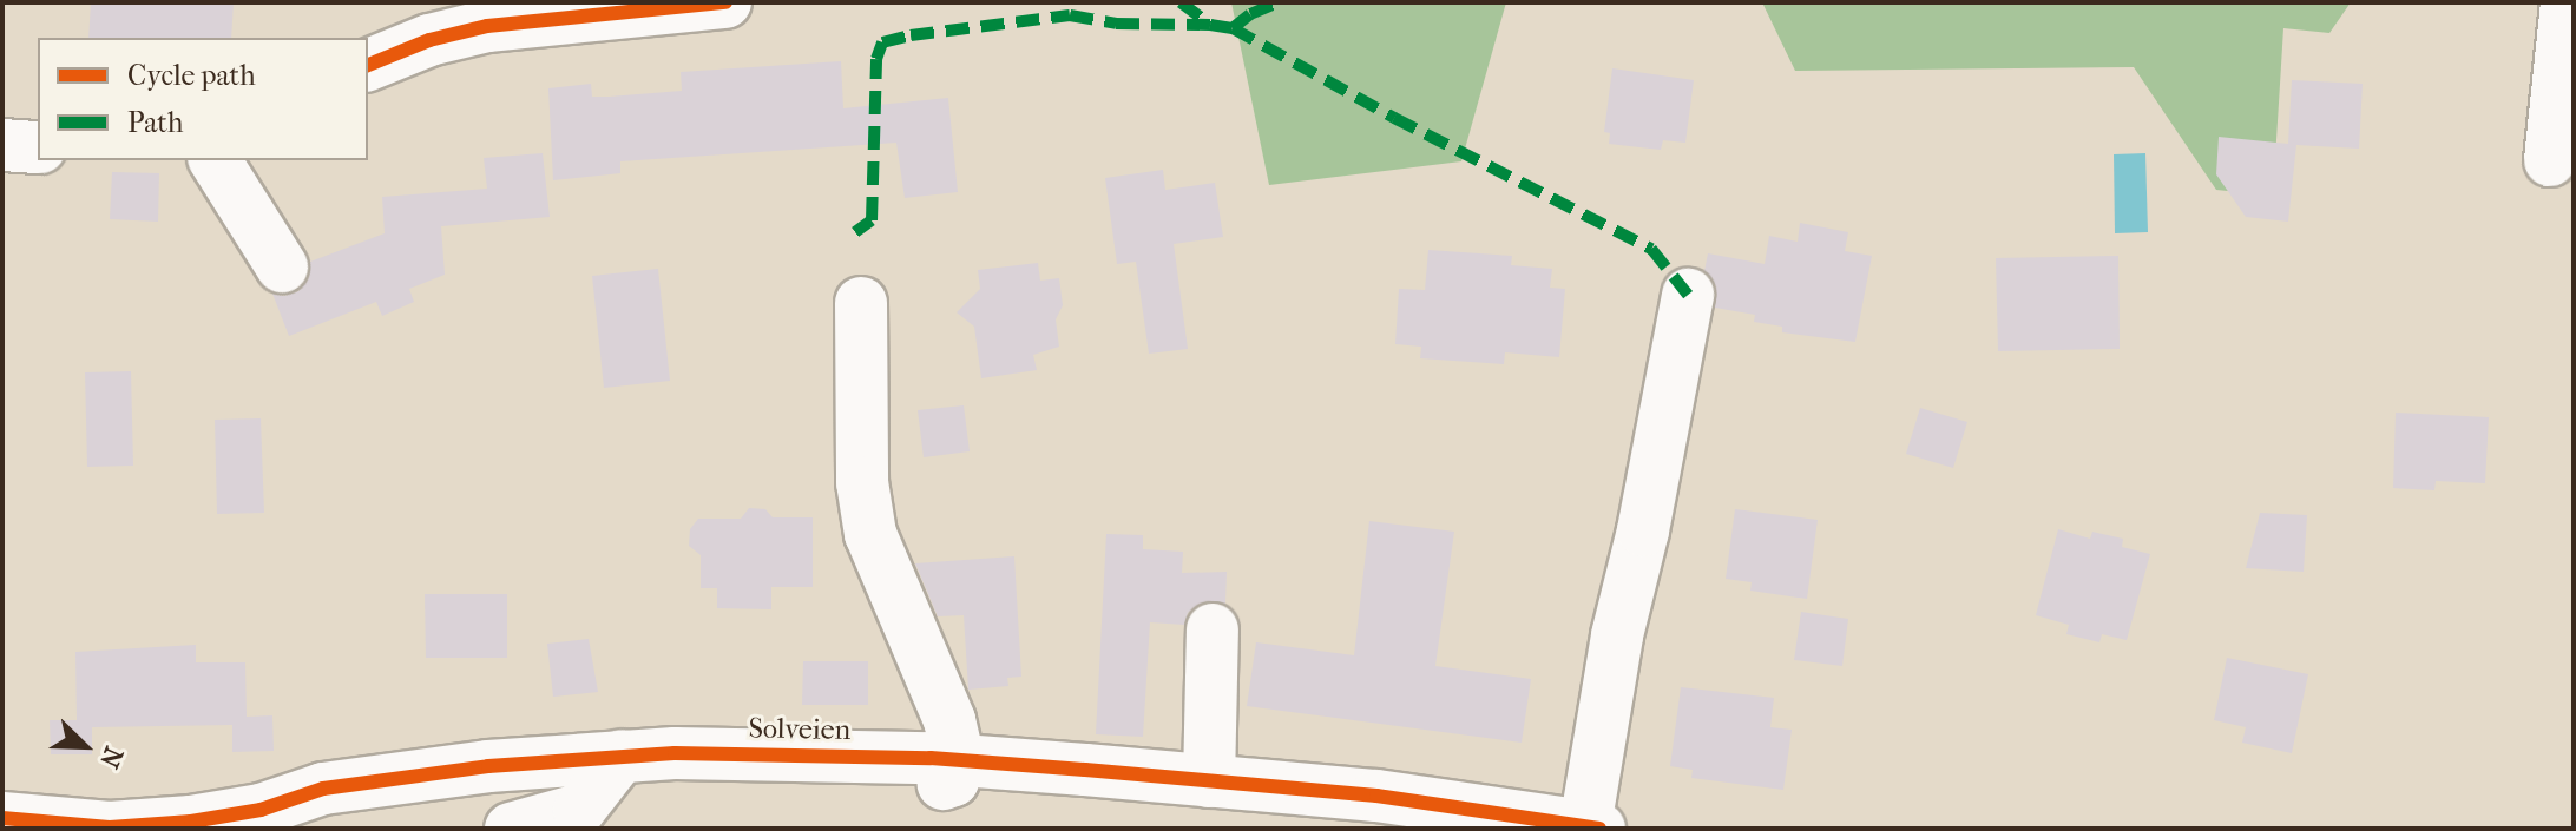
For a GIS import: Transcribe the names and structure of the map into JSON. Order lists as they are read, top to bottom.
{
  "streets": {
    "street": ["Solveien"]
  },
  "legend": ["Cycle path", "Path"],
  "north": "bottom right"
}
